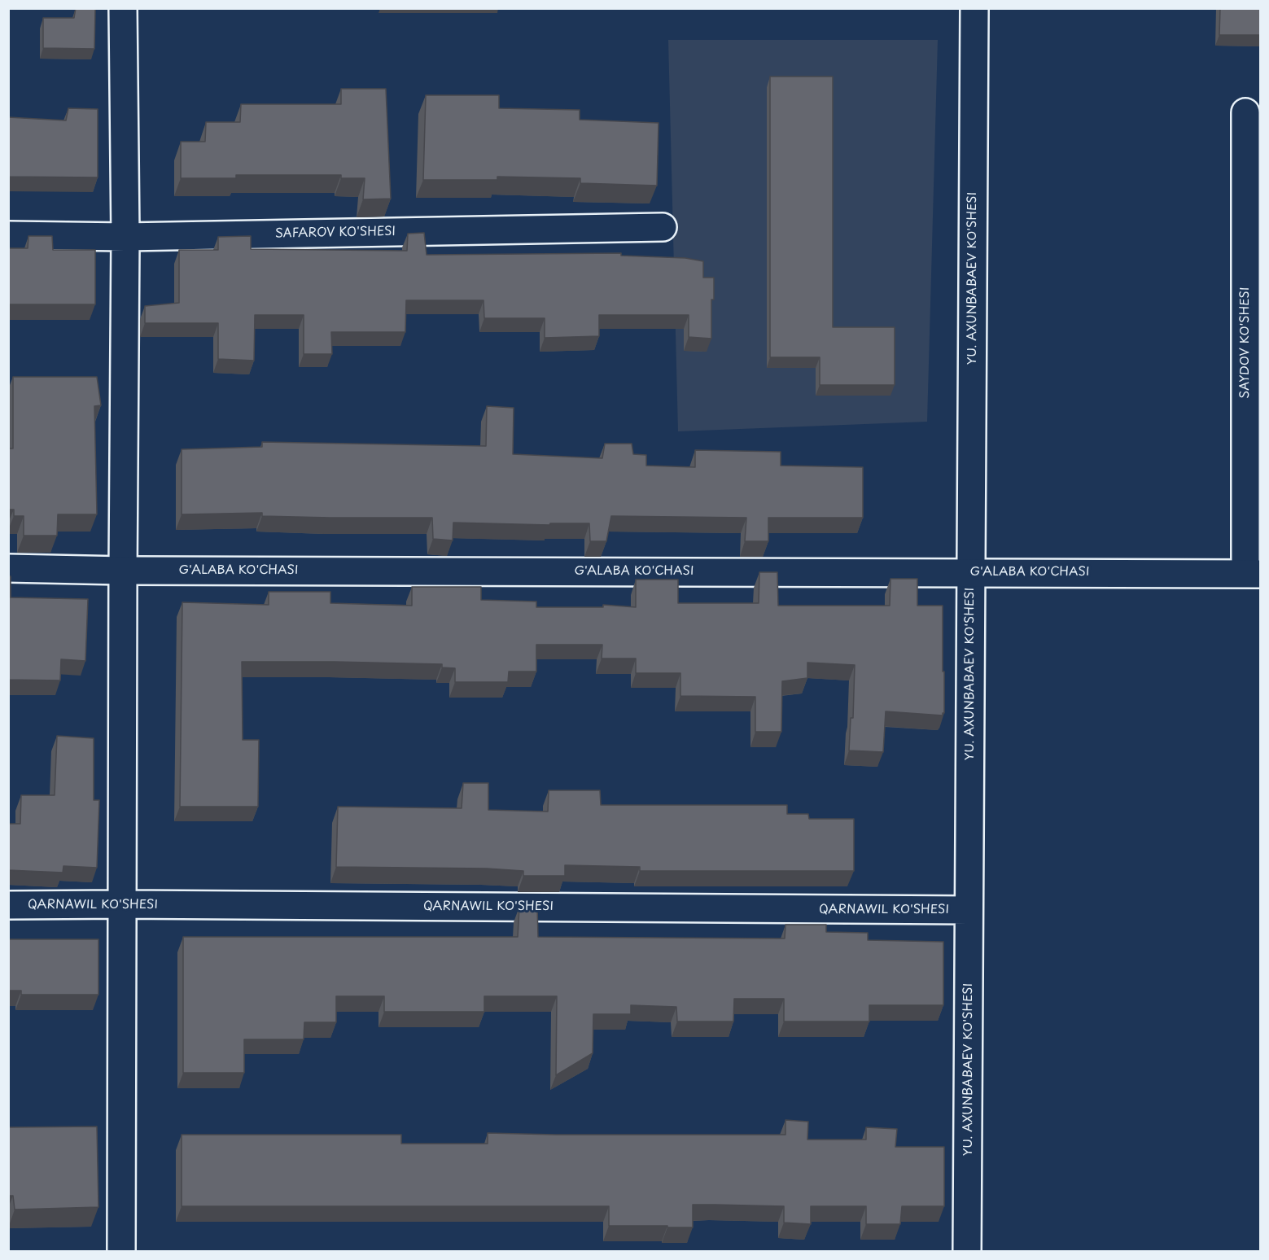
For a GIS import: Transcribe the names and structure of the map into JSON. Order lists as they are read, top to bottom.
{
  "streets": {
    "street": [
      "SAFAROV KO'SHESI",
      "YU. AXUNBABAEV KO'SHESI",
      "SAYDOV KO'SHESI",
      "G'ALABA KO'CHASI",
      "QARNAWIL KO'SHESI"
    ]
  },
  "crossings": [
    ["YU. AXUNBABAEV KO'SHESI", "G'ALABA KO'CHASI"],
    ["YU. AXUNBABAEV KO'SHESI", "QARNAWIL KO'SHESI"],
    ["SAYDOV KO'SHESI", "G'ALABA KO'CHASI"]
  ]
}
